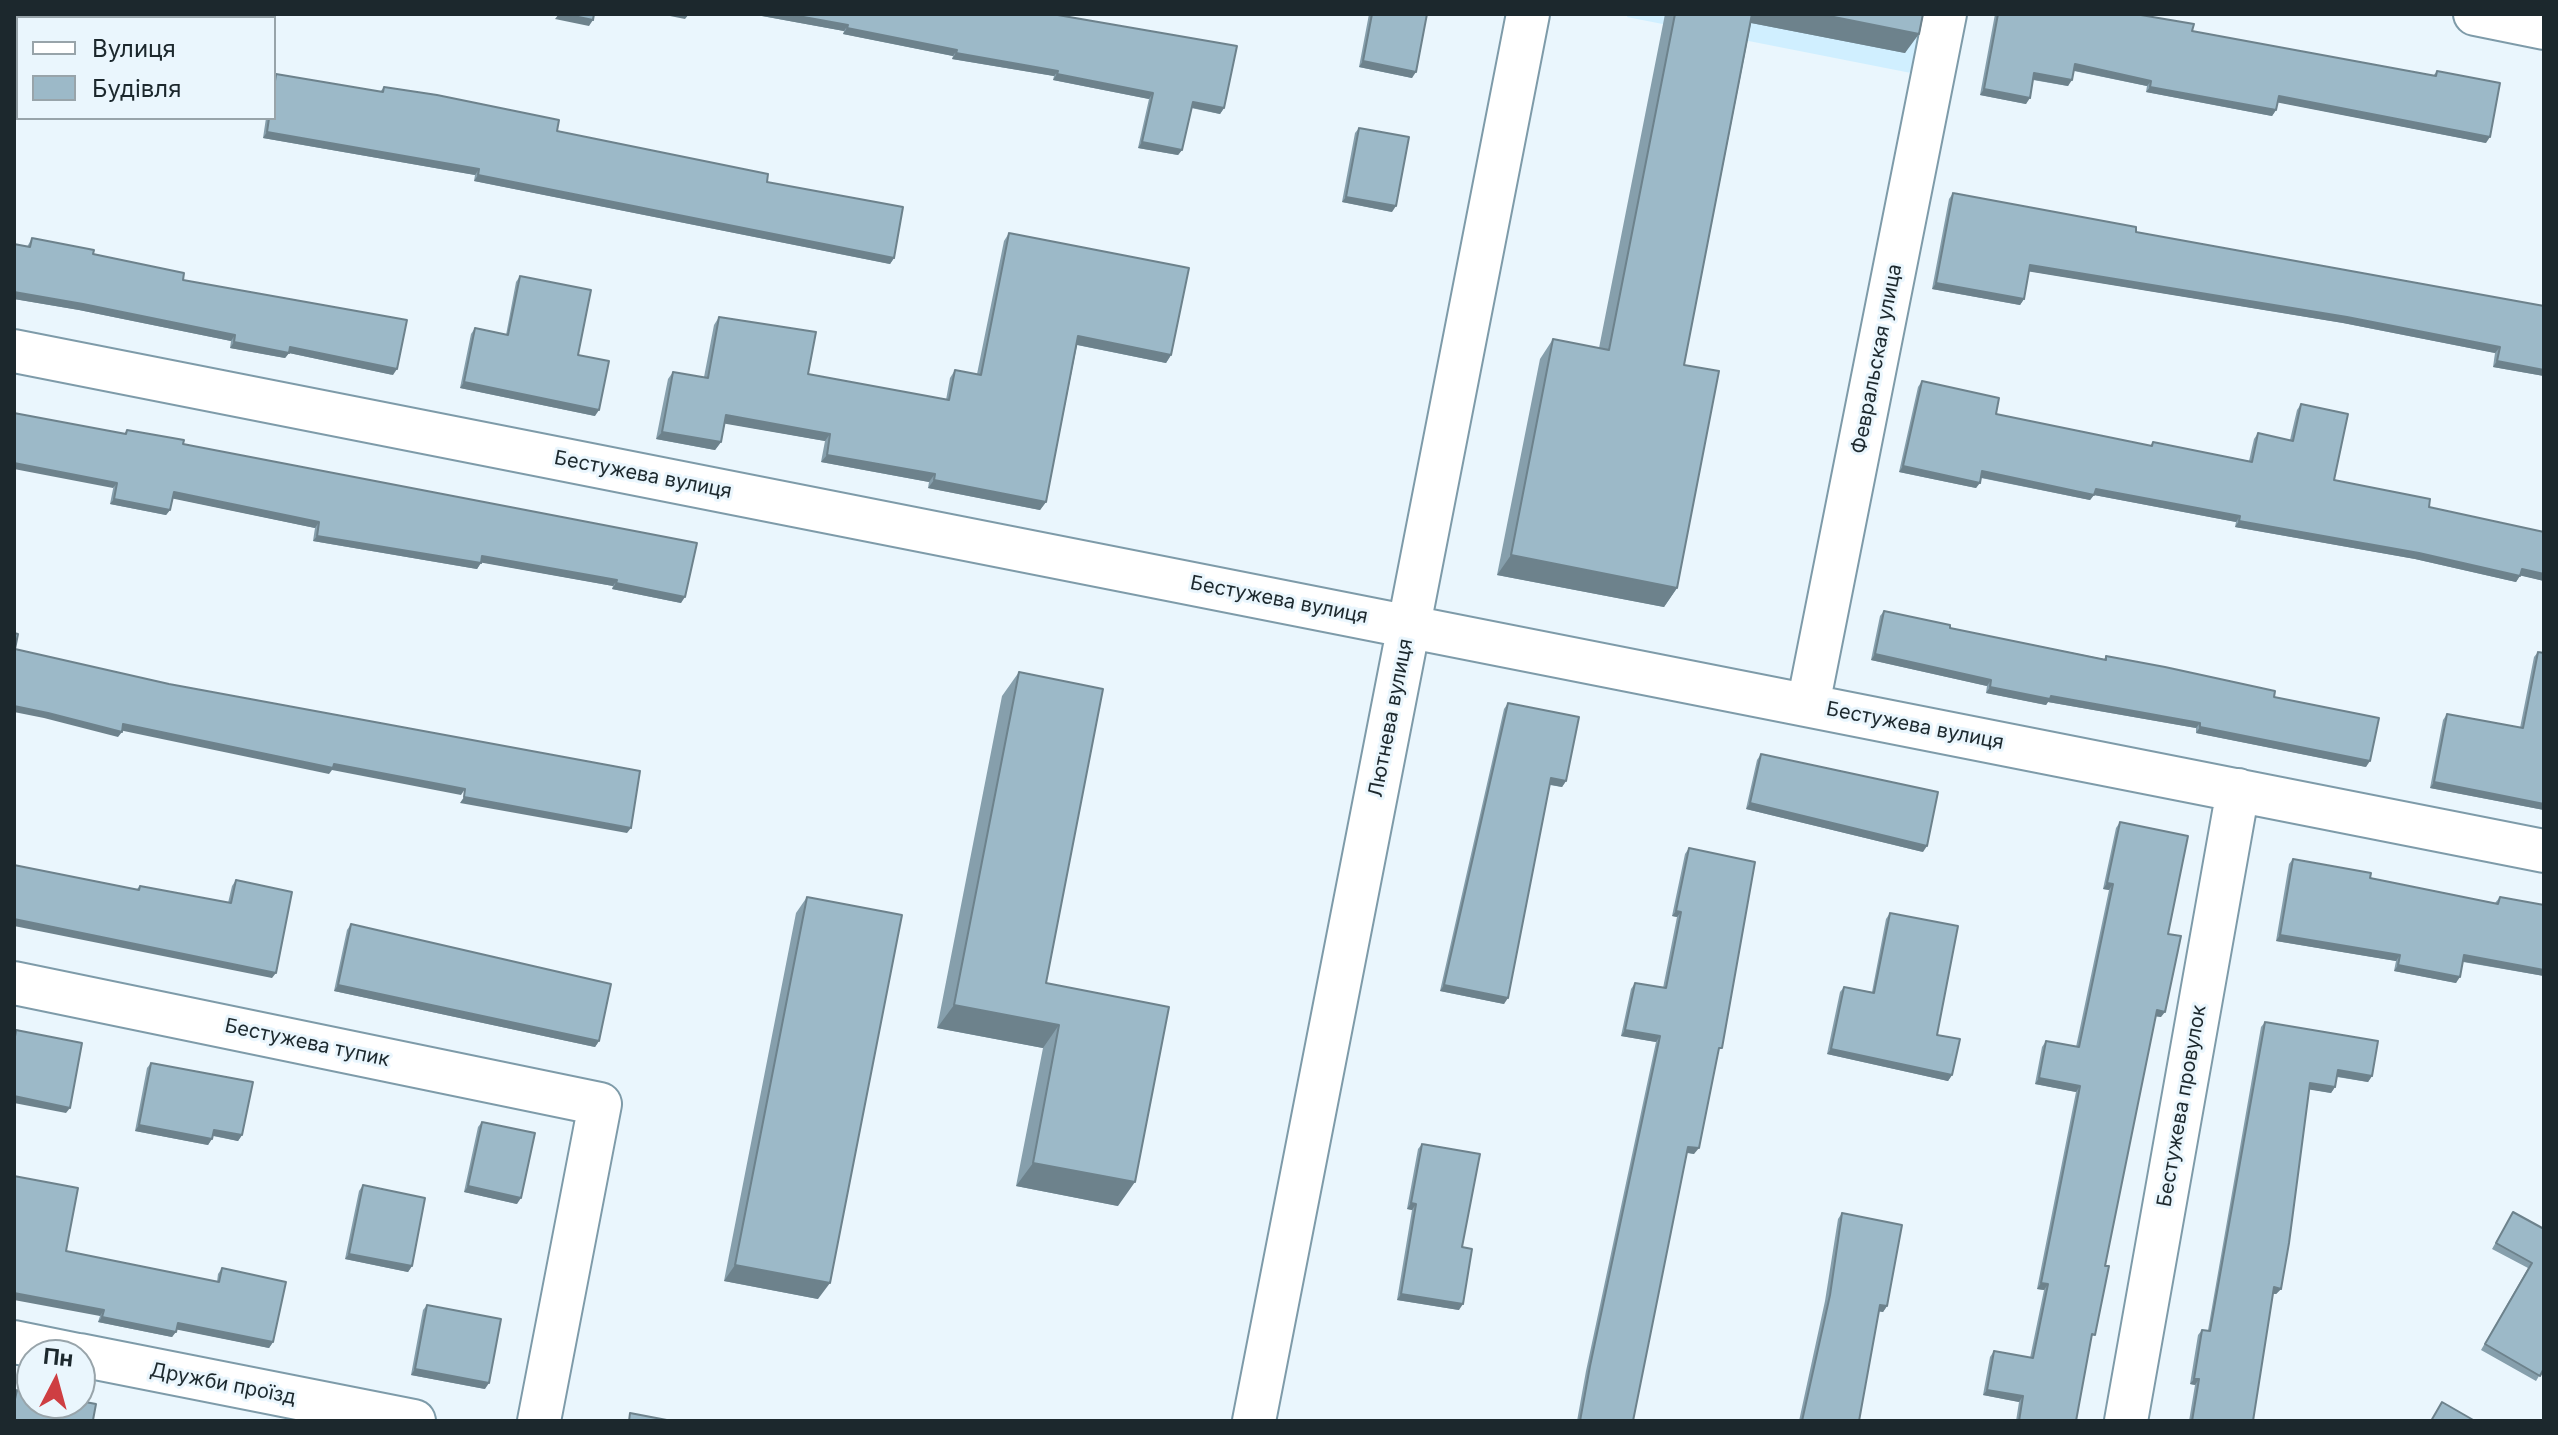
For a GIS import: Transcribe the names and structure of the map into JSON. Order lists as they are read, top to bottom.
{
  "streets": {
    "street": [
      "Февральская улица",
      "Бестужева вулиця",
      "Лютнева вулиця",
      "Бестужева тупик",
      "Бестужева провулок",
      "Дружби проїзд"
    ]
  },
  "crossings": [
    ["Февральская улица", "Бестужева вулиця"],
    ["Бестужева вулиця", "Лютнева вулиця"],
    ["Бестужева вулиця", "Бестужева провулок"]
  ],
  "legend": ["Вулиця", "Будівля"],
  "north": "top"
}
